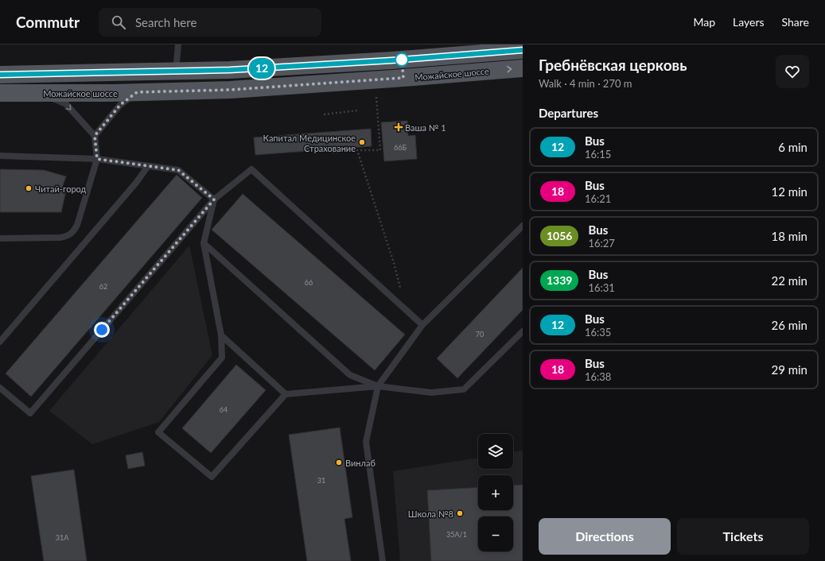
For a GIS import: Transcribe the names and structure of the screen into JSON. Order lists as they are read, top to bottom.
{
  "streets": {
    "main road": ["Можайское шоссе"]
  },
  "places": {
    "health": ["Ваша № 1"],
    "other": [
      "Капитал Медицинское Страхование",
      "Читай-город",
      "Винлаб",
      "Школа №8"
    ]
  },
  "lines": ["bus line 12"],
  "house_numbers": [
    "66Б",
    "66",
    "62",
    "70",
    "64",
    "31",
    "35А/1",
    "31А"
  ],
  "page": {
    "header": "Commutr",
    "search": "Search here",
    "nav": ["Map", "Layers", "Share"],
    "on_map": "12",
    "heading": [
      ["Гребнёвская церковь", "Walk · 4 min · 270 m"],
      "Departures"
    ],
    "list": [
      {
        "mark": "12",
        "name": "Bus",
        "note": "16:15",
        "value": "6 min"
      },
      {
        "mark": "18",
        "name": "Bus",
        "note": "16:21",
        "value": "12 min"
      },
      {
        "mark": "1056",
        "name": "Bus",
        "note": "16:27",
        "value": "18 min"
      },
      {
        "mark": "1339",
        "name": "Bus",
        "note": "16:31",
        "value": "22 min"
      },
      {
        "mark": "12",
        "name": "Bus",
        "note": "16:35",
        "value": "26 min"
      },
      {
        "mark": "18",
        "name": "Bus",
        "note": "16:38",
        "value": "29 min"
      }
    ],
    "map_buttons": ["+", "−"],
    "buttons": ["Directions", "Tickets"]
  }
}
